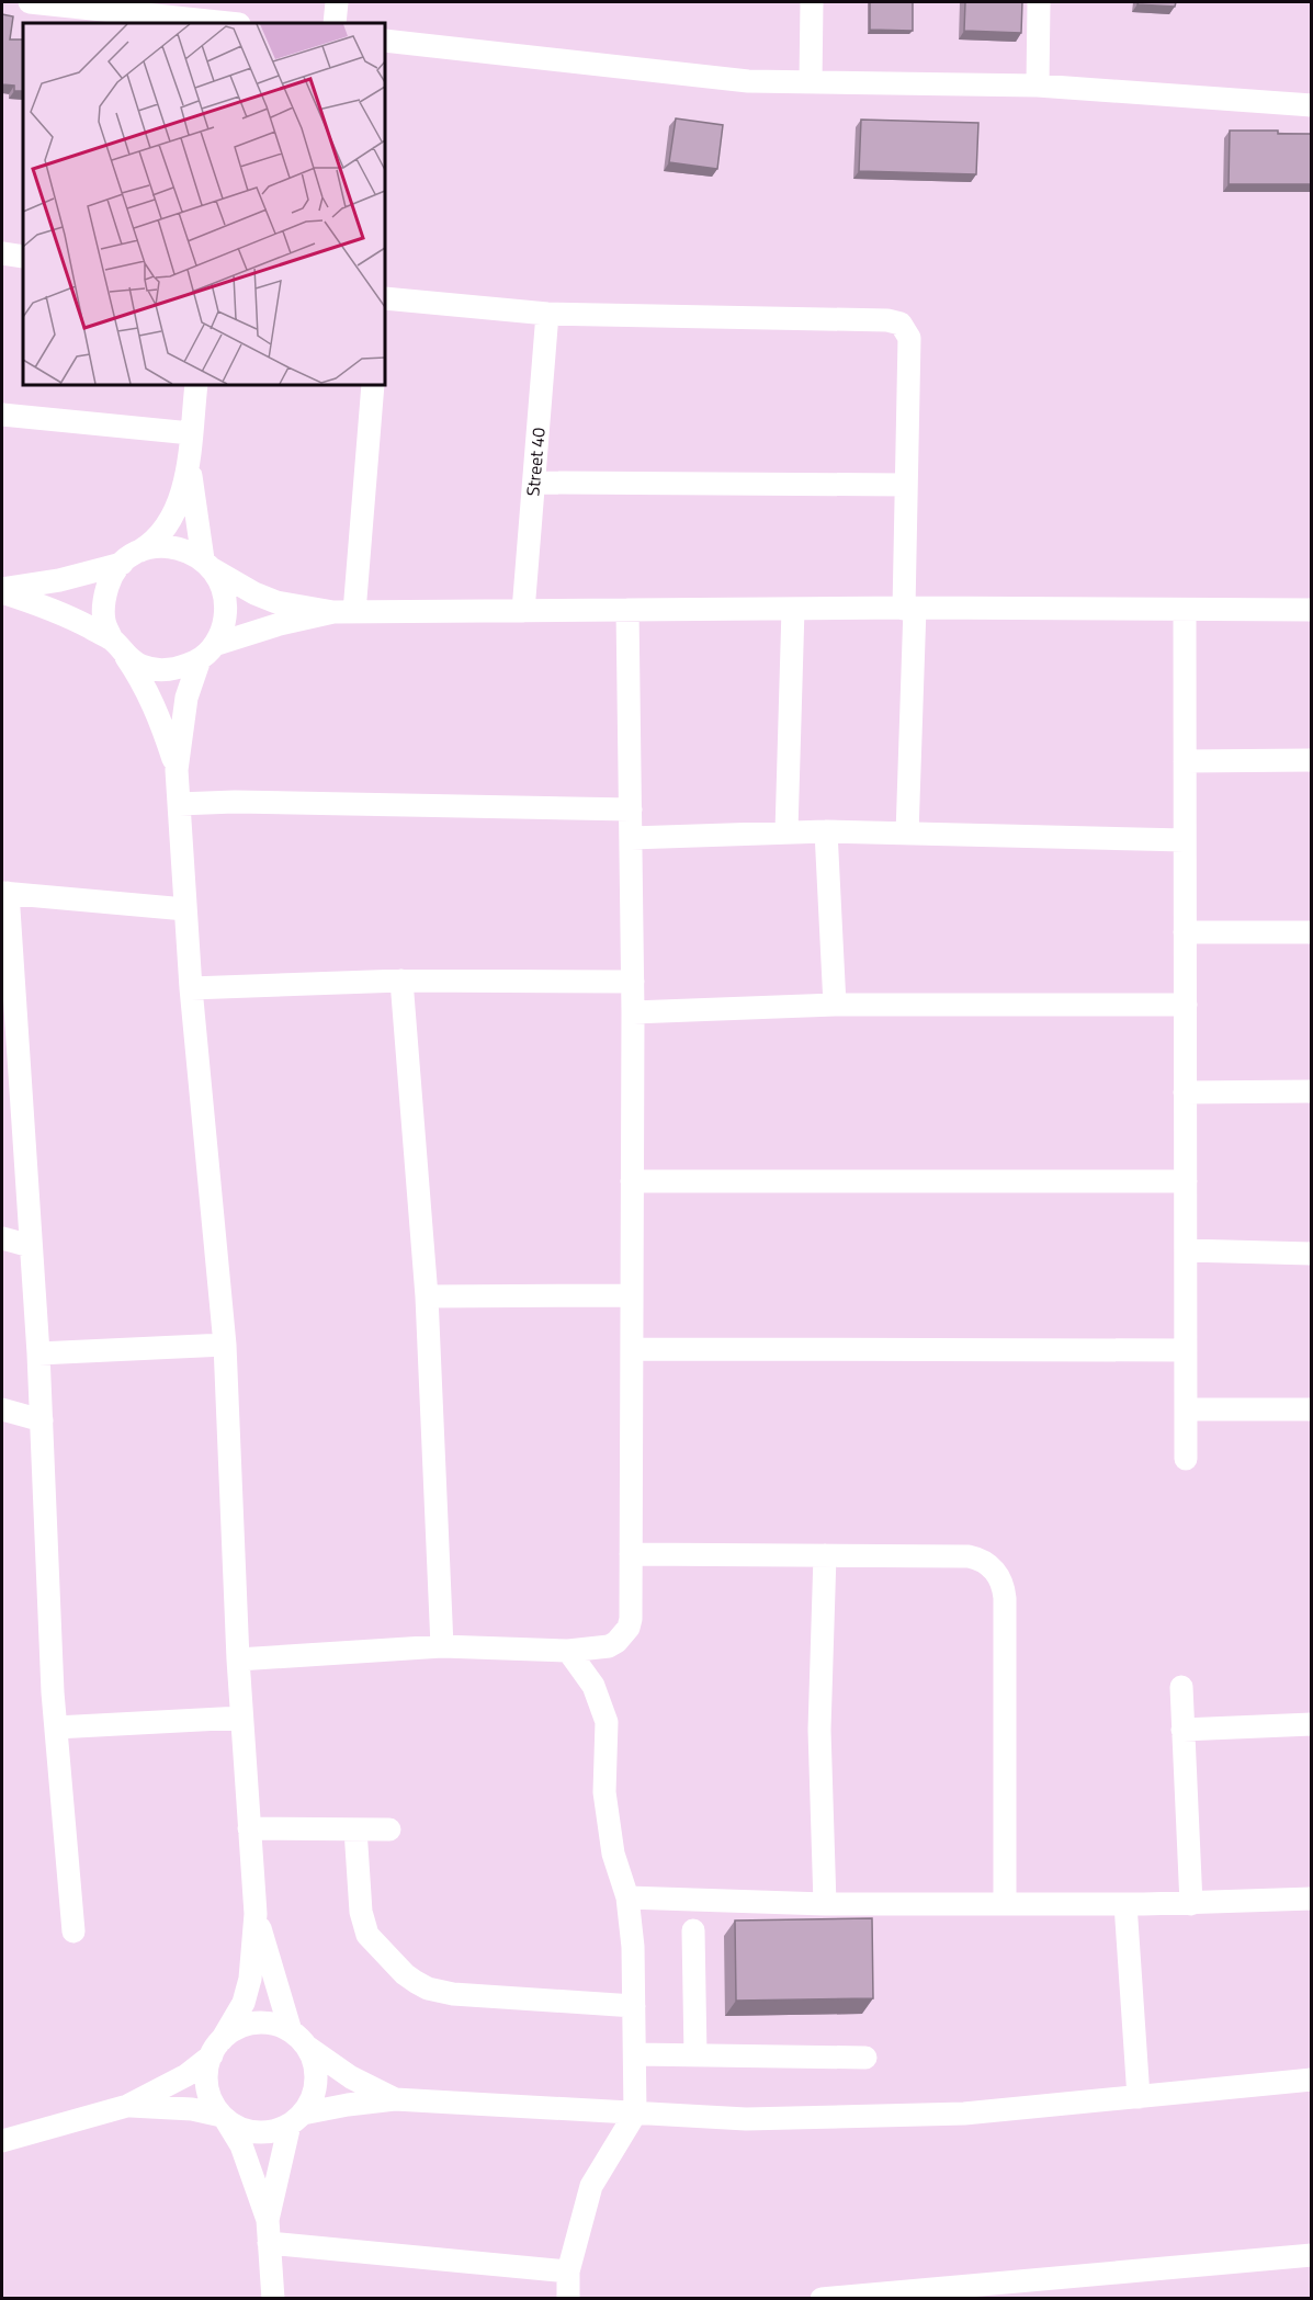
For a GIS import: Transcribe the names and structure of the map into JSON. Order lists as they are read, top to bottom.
{
  "streets": {
    "street": ["Street 40"]
  }
}
